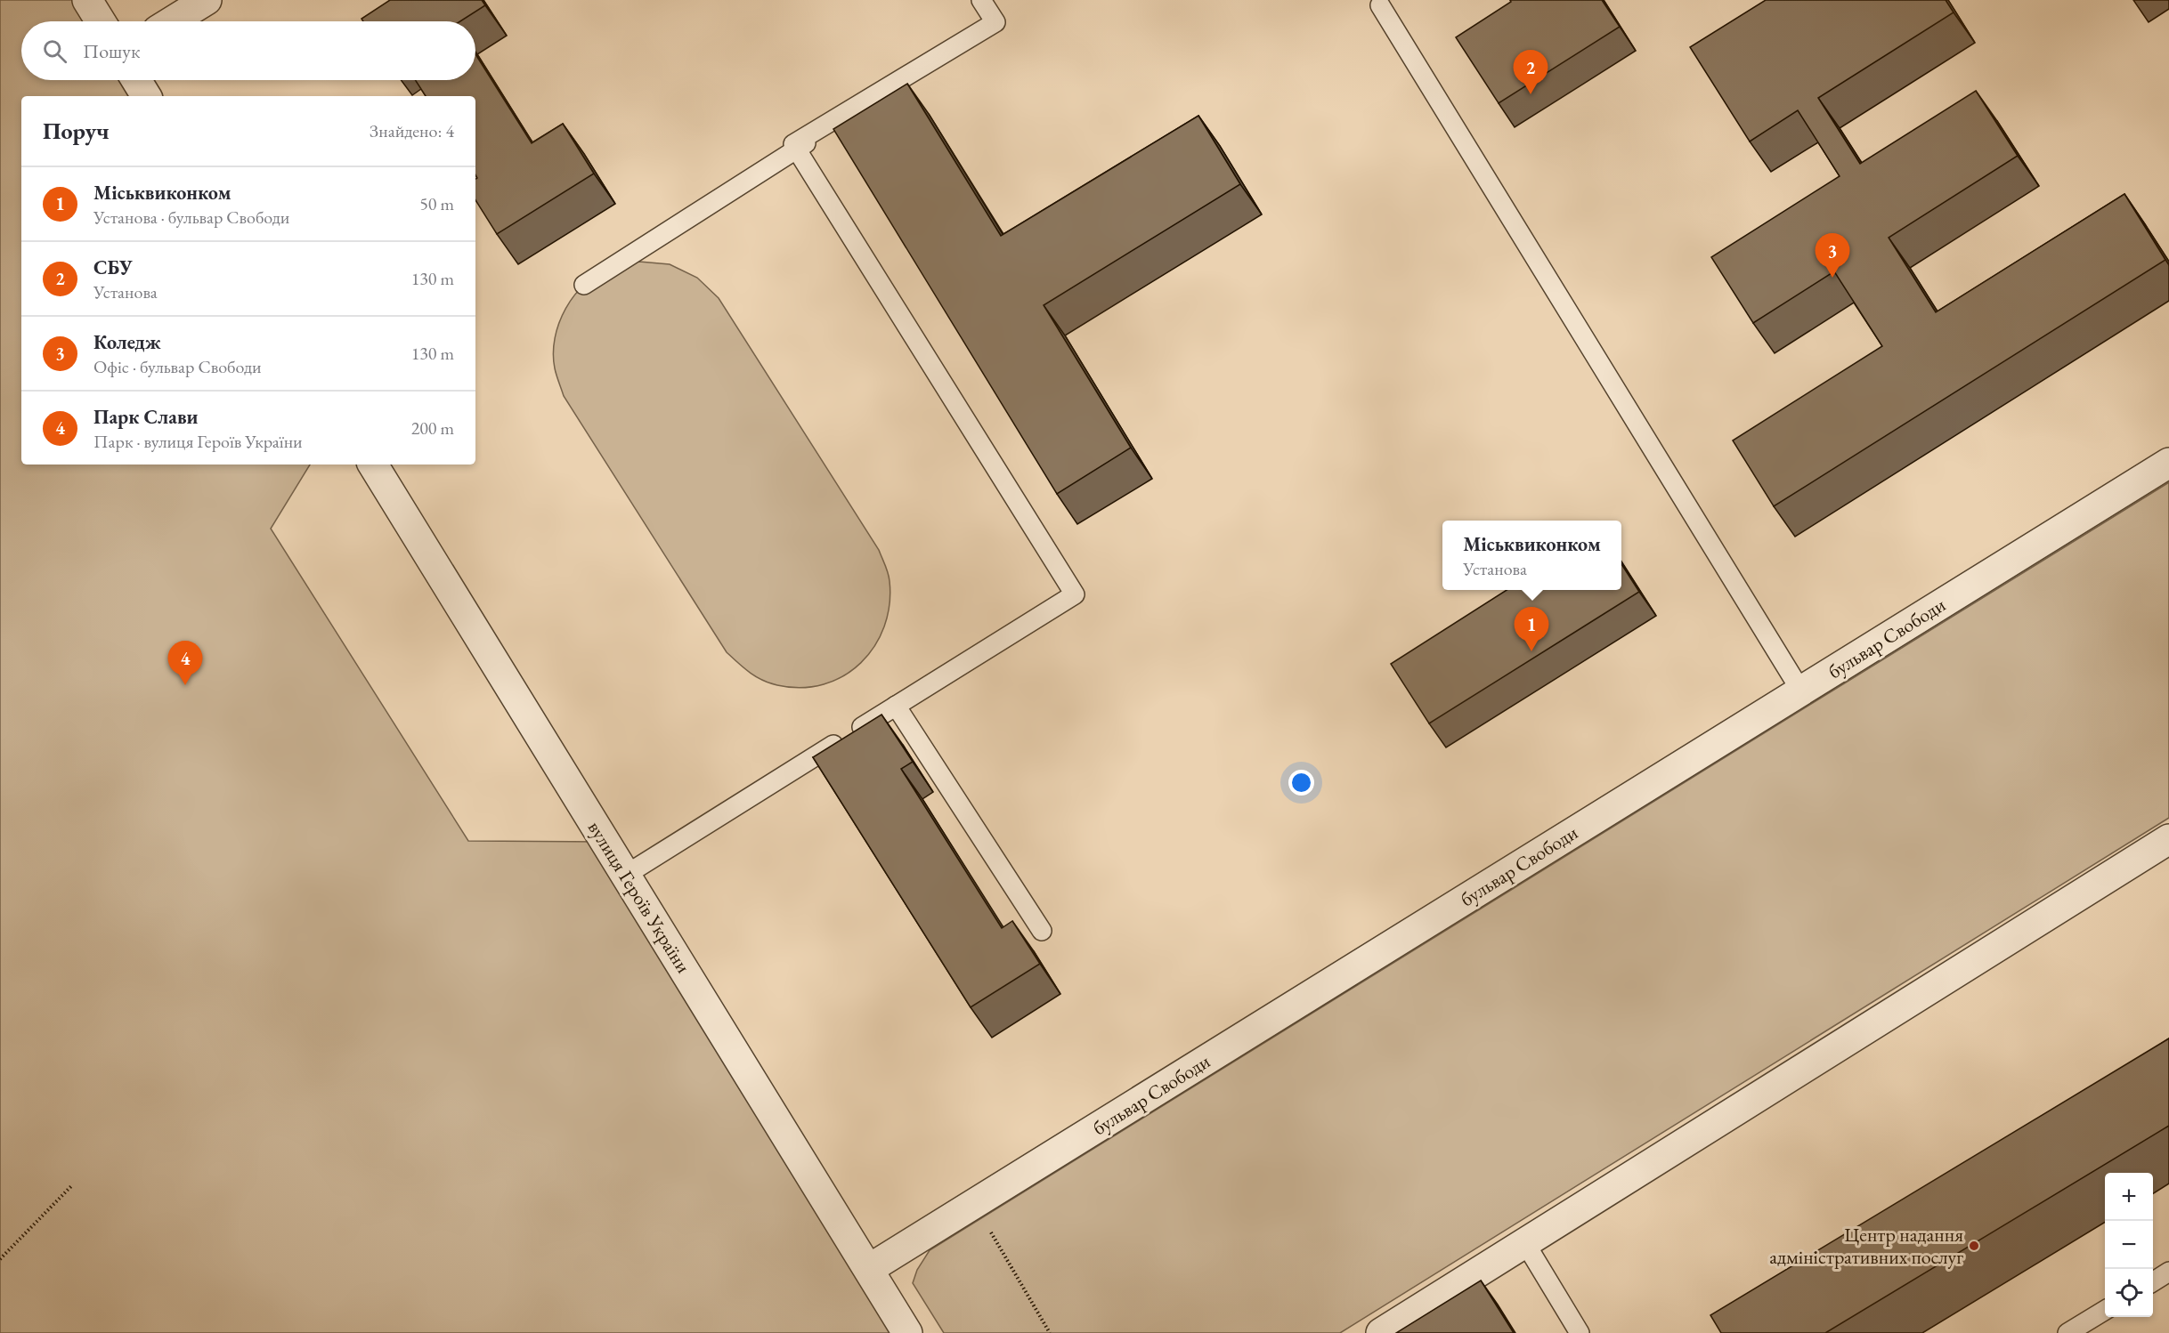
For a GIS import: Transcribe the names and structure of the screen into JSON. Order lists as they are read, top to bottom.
{
  "streets": {
    "street": ["бульвар Свободи", "вулиця Героїв України"]
  },
  "crossings": [
    ["бульвар Свободи", "вулиця Героїв України"]
  ],
  "places": ["Центр надання адміністративних послуг"],
  "page": {
    "search": "Пошук",
    "pins": [
      "2",
      "3",
      "1",
      "4"
    ],
    "heading": ["Поруч", "Знайдено: 4"],
    "list": [
      {
        "mark": "1",
        "name": "Міськвиконком",
        "note": "Установа · бульвар Свободи",
        "value": "50 m"
      },
      {
        "mark": "2",
        "name": "СБУ",
        "note": "Установа",
        "value": "130 m"
      },
      {
        "mark": "3",
        "name": "Коледж",
        "note": "Офіс · бульвар Свободи",
        "value": "130 m"
      },
      {
        "mark": "4",
        "name": "Парк Слави",
        "note": "Парк · вулиця Героїв України",
        "value": "200 m"
      }
    ],
    "popup": ["Міськвиконком", "Установа"],
    "map_buttons": ["+", "−"]
  }
}
